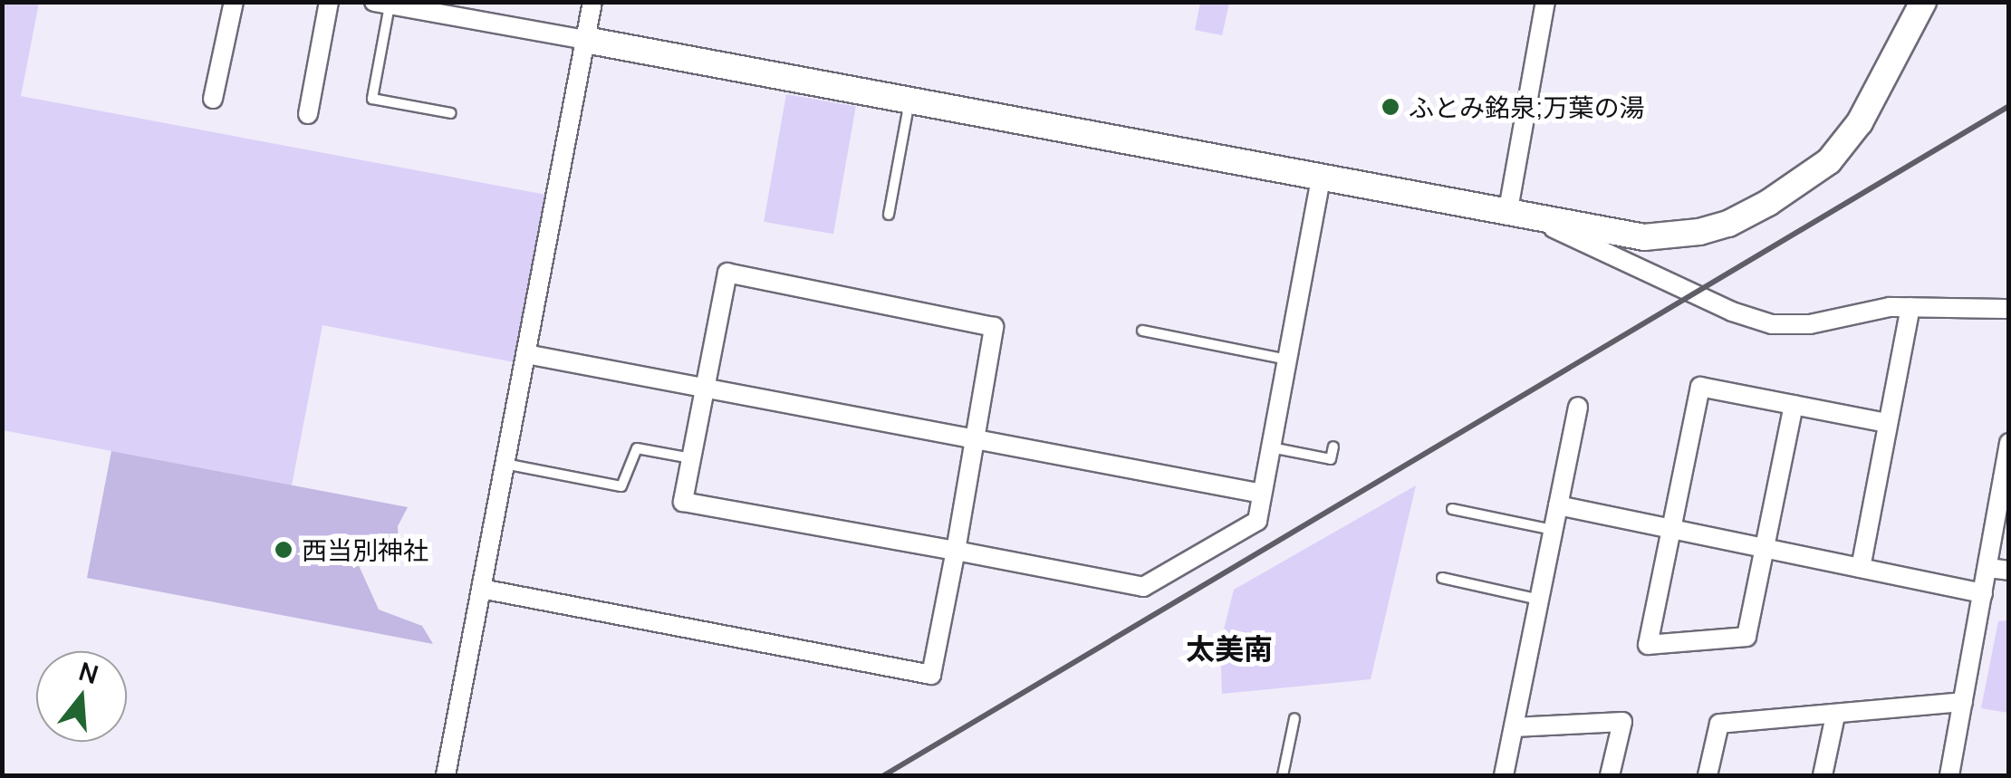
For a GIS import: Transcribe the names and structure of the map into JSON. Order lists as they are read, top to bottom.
{
  "districts": ["太美南"],
  "places": ["ふとみ銘泉;万葉の湯", "西当別神社"],
  "north": "top"
}
